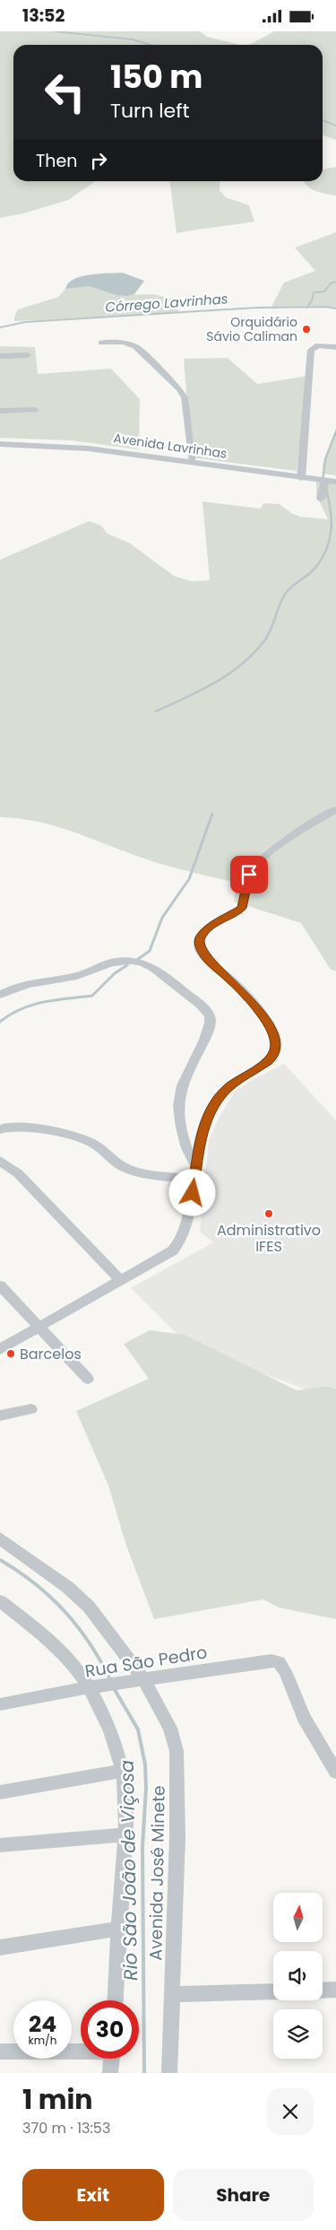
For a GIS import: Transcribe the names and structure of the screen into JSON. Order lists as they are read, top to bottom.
{
  "streets": {
    "street": ["Avenida Lavrinhas", "Rua São Pedro", "Avenida José Minete"]
  },
  "crossings": [
    ["Rua São Pedro", "Avenida José Minete"]
  ],
  "water": ["Córrego Lavrinhas", "Rio São João de Viçosa"],
  "places": ["Orquidário Sávio Caliman", "Administrativo IFES", "Barcelos"],
  "north": "top",
  "page": {
    "status": "13:52",
    "turn": ["150 m", "Turn left"],
    "then": "Then",
    "speed": "24 km/h",
    "limit": "30",
    "heading": ["1 min", "370 m · 13:53"],
    "buttons": ["Exit", "Share"]
  }
}
